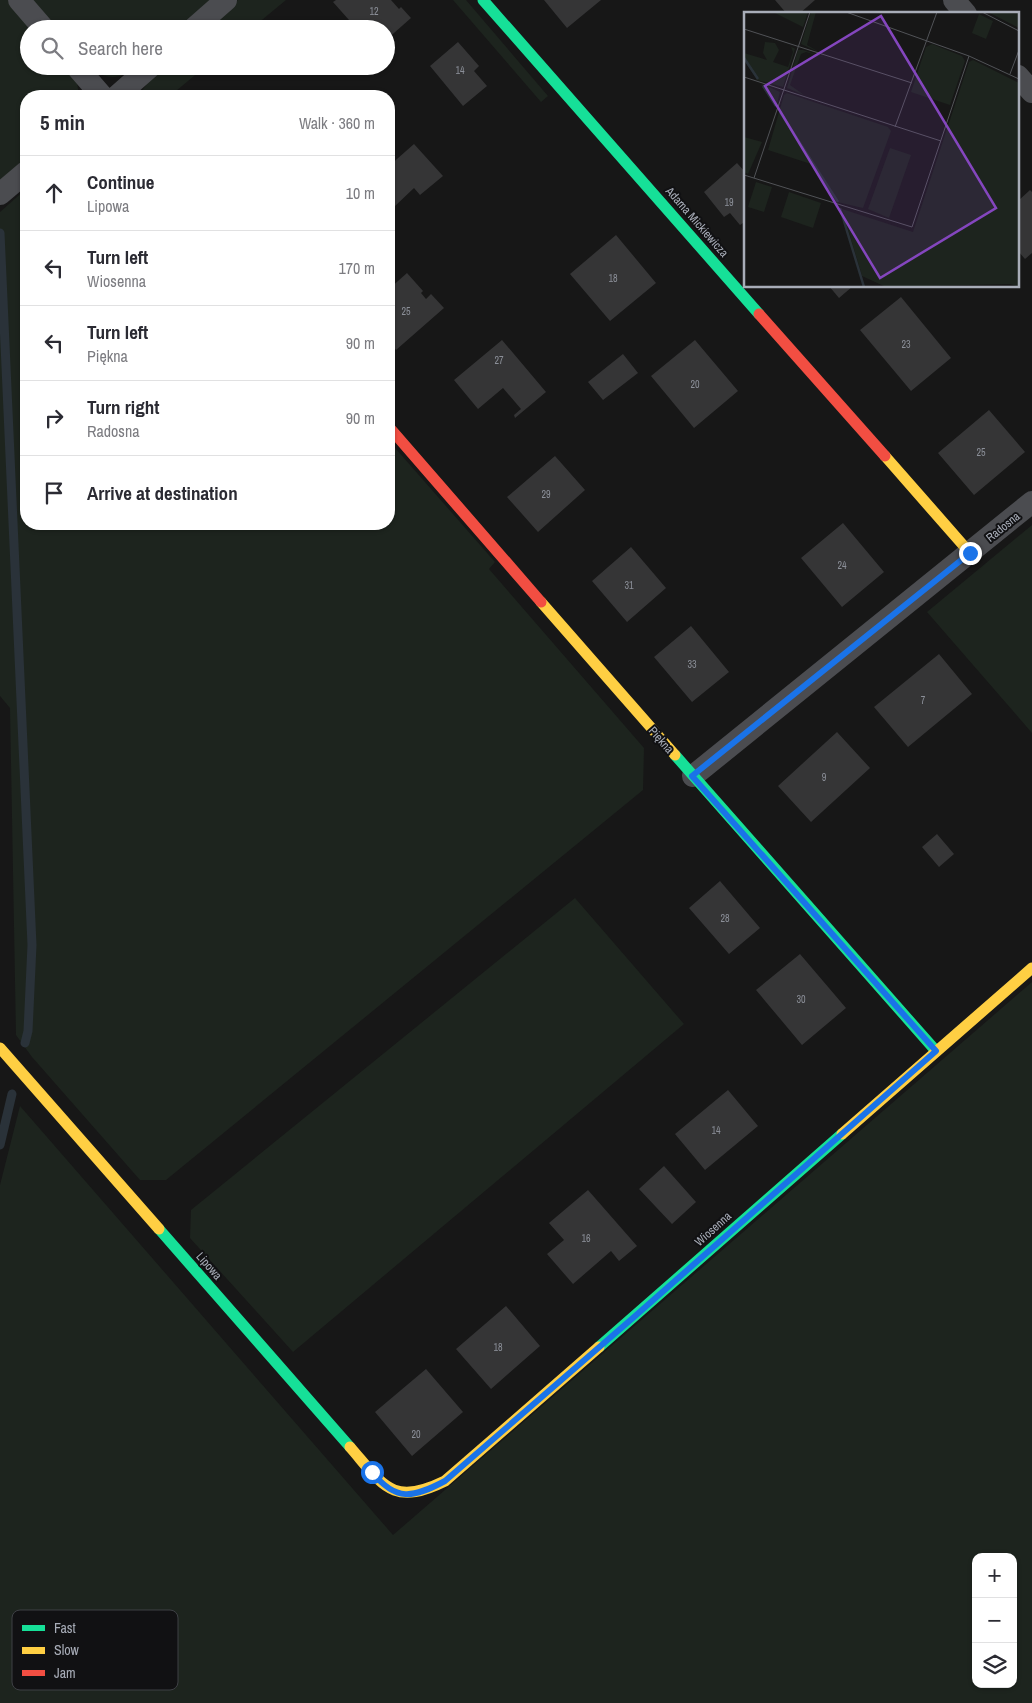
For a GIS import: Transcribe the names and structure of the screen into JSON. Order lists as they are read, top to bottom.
{
  "streets": {
    "street": [
      "Adama Mickiewicza",
      "Radosna",
      "Piękna",
      "Wiosenna",
      "Lipowa"
    ]
  },
  "crossings": [
    ["Adama Mickiewicza", "Radosna"],
    ["Radosna", "Piękna"],
    ["Piękna", "Wiosenna"],
    ["Wiosenna", "Lipowa"]
  ],
  "house_numbers": [
    "12",
    "14",
    "19",
    "18",
    "25",
    "23",
    "27",
    "20",
    "25",
    "29",
    "24",
    "31",
    "33",
    "7",
    "9",
    "28",
    "30",
    "14",
    "16",
    "18",
    "20"
  ],
  "legend": ["Fast", "Slow", "Jam"],
  "page": {
    "search": "Search here",
    "heading": ["5 min", "Walk · 360 m"],
    "list": [
      ["Continue", "Lipowa", "10 m"],
      ["Turn left", "Wiosenna", "170 m"],
      ["Turn left", "Piękna", "90 m"],
      ["Turn right", "Radosna", "90 m"],
      "Arrive at destination"
    ],
    "map_buttons": ["+", "−"]
  }
}
